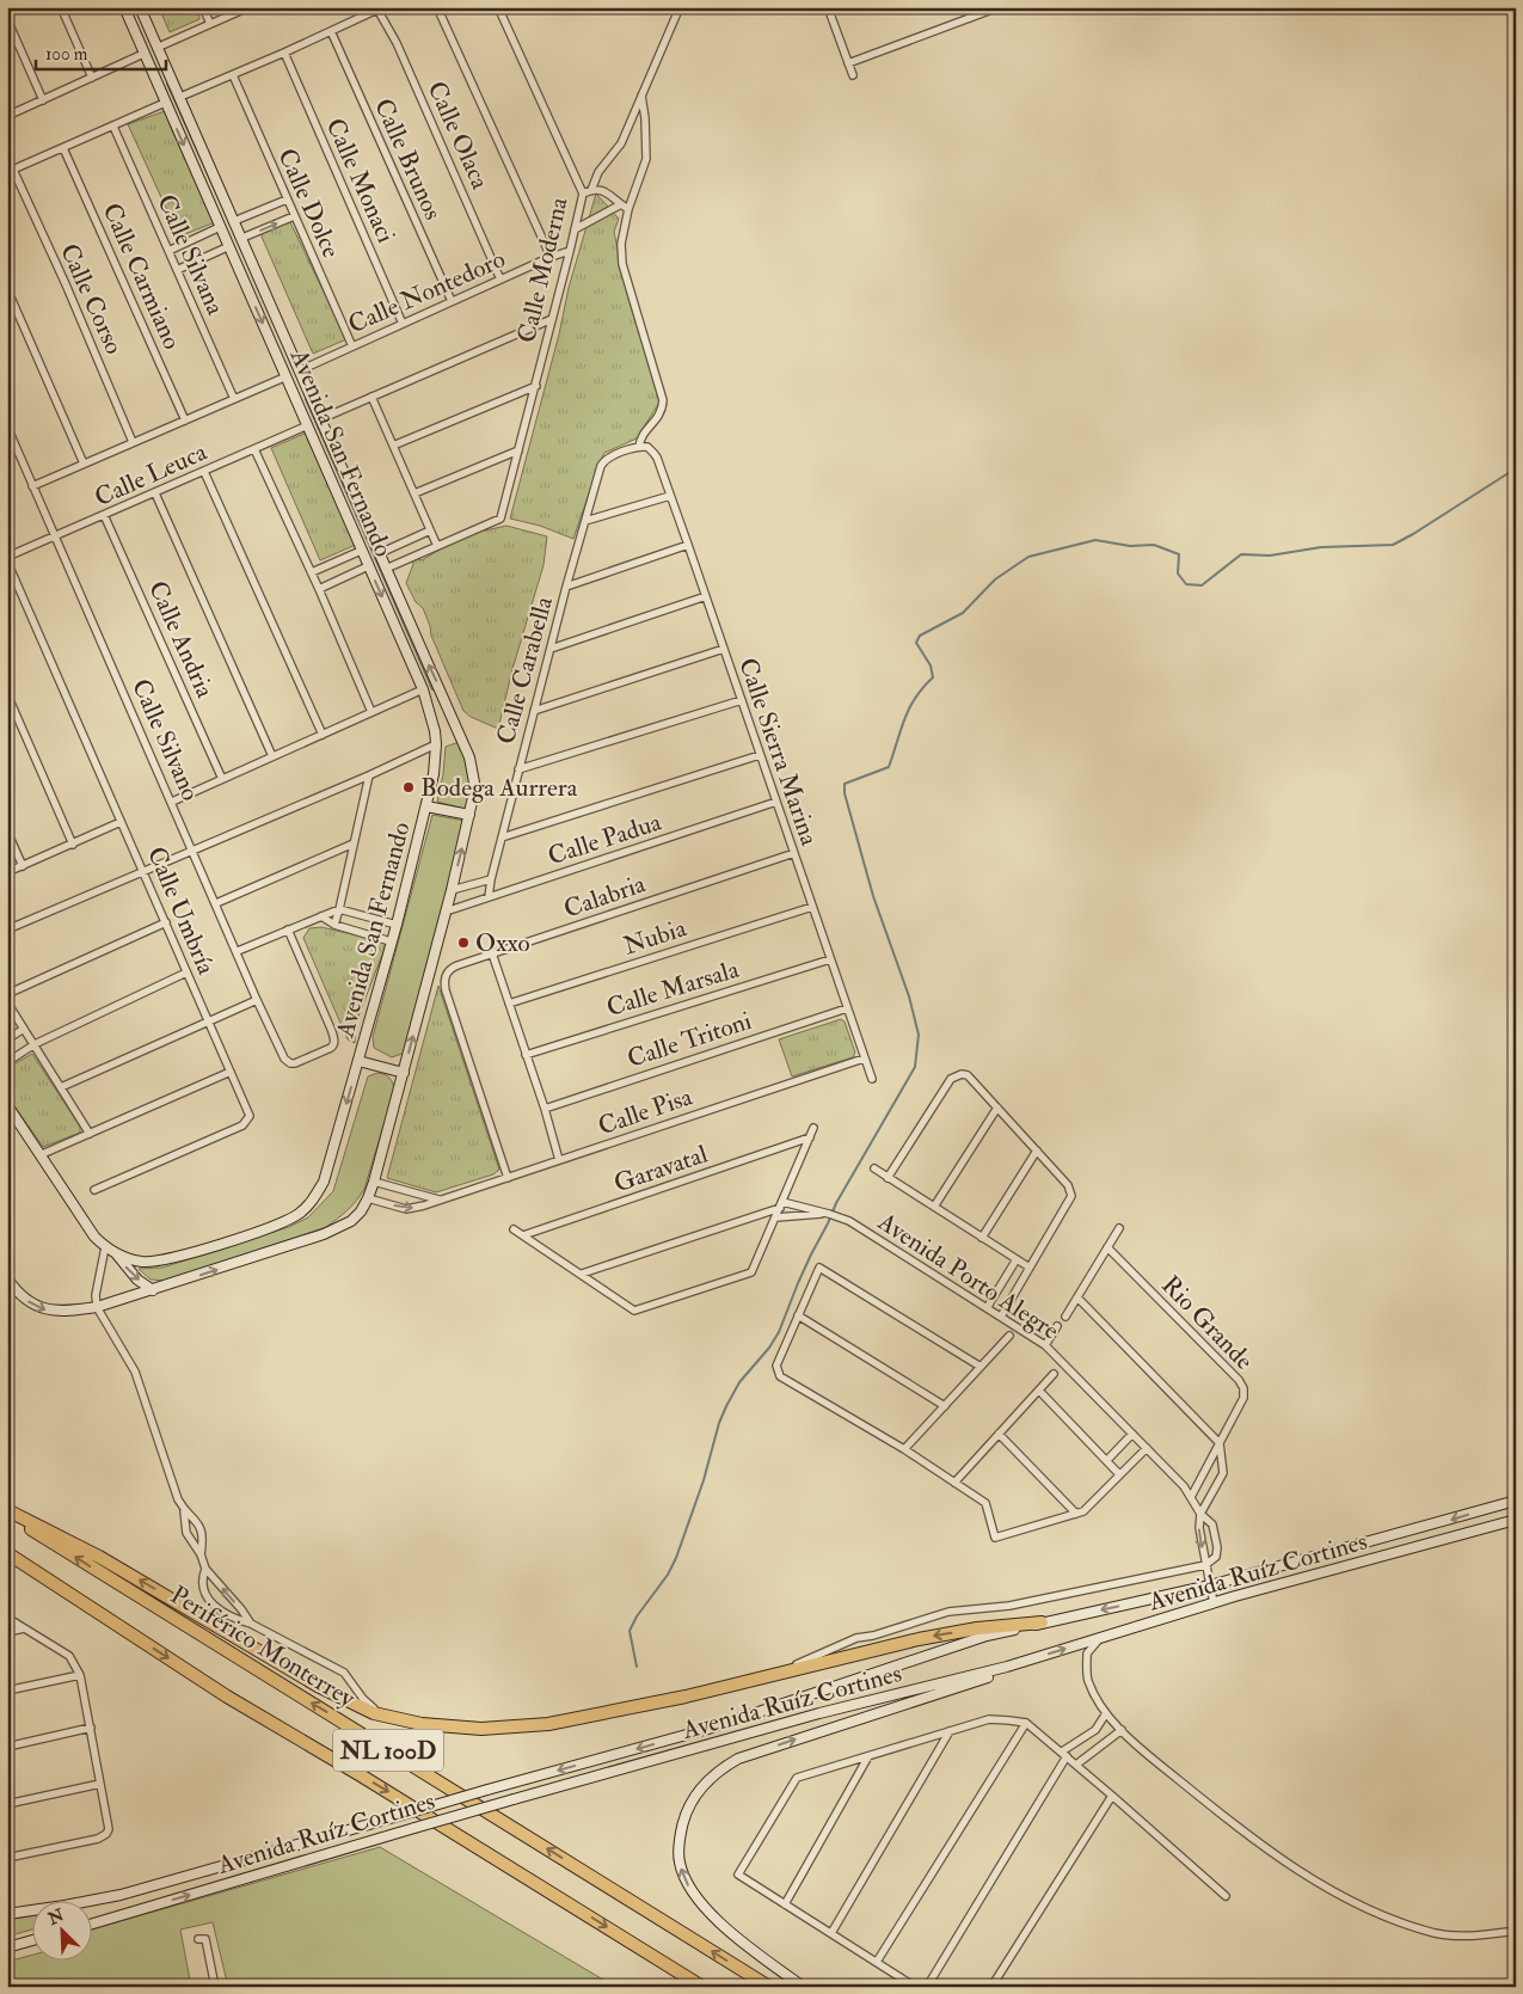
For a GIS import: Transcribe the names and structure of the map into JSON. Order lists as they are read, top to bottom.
{
  "streets": {
    "highway": ["Periférico Monterrey", "NL 100D"],
    "main road": ["Avenida San Fernando", "Avenida Ruíz Cortines"],
    "street": [
      "Calle Olaca",
      "Calle Brunos",
      "Calle Monaci",
      "Calle Dolce",
      "Calle Silvana",
      "Calle Moderna",
      "Calle Carmiano",
      "Calle Nontedoro",
      "Calle Corso",
      "Calle Leuca",
      "Calle Andria",
      "Calle Carabella",
      "Calle Silvano",
      "Calle Sierra Marina",
      "Calle Padua",
      "Calabria",
      "Calle Umbría",
      "Nubia",
      "Calle Marsala",
      "Calle Tritoni",
      "Calle Pisa",
      "Garavatal",
      "Avenida Porto Alegre",
      "Rio Grande"
    ]
  },
  "crossings": [
    ["Calle Olaca", "Calle Nontedoro"],
    ["Calle Brunos", "Calle Nontedoro"],
    ["Calle Monaci", "Calle Nontedoro"],
    ["Calle Dolce", "Calle Nontedoro"],
    ["Calle Moderna", "Calle Nontedoro"],
    ["Calle Nontedoro", "Avenida San Fernando"],
    ["Avenida San Fernando", "Calle Leuca"],
    ["Avenida San Fernando", "Calle Padua"],
    ["Avenida San Fernando", "Calle Pisa"],
    ["Calle Leuca", "Calle Andria"],
    ["Calle Leuca", "Calle Silvano"],
    ["Calle Leuca", "Calle Umbría"],
    ["Calle Carabella", "Calle Sierra Marina"],
    ["Calle Carabella", "Calle Padua"],
    ["Calle Sierra Marina", "Calle Padua"],
    ["Calle Sierra Marina", "Calabria"],
    ["Calle Sierra Marina", "Nubia"],
    ["Calle Sierra Marina", "Calle Marsala"],
    ["Calle Sierra Marina", "Calle Tritoni"],
    ["Calle Sierra Marina", "Calle Pisa"],
    ["Calabria", "Calle Pisa"],
    ["Avenida Porto Alegre", "Rio Grande"]
  ],
  "places": ["Bodega Aurrera", "Oxxo"],
  "scale_bar": "100 m",
  "north": "top left"
}
